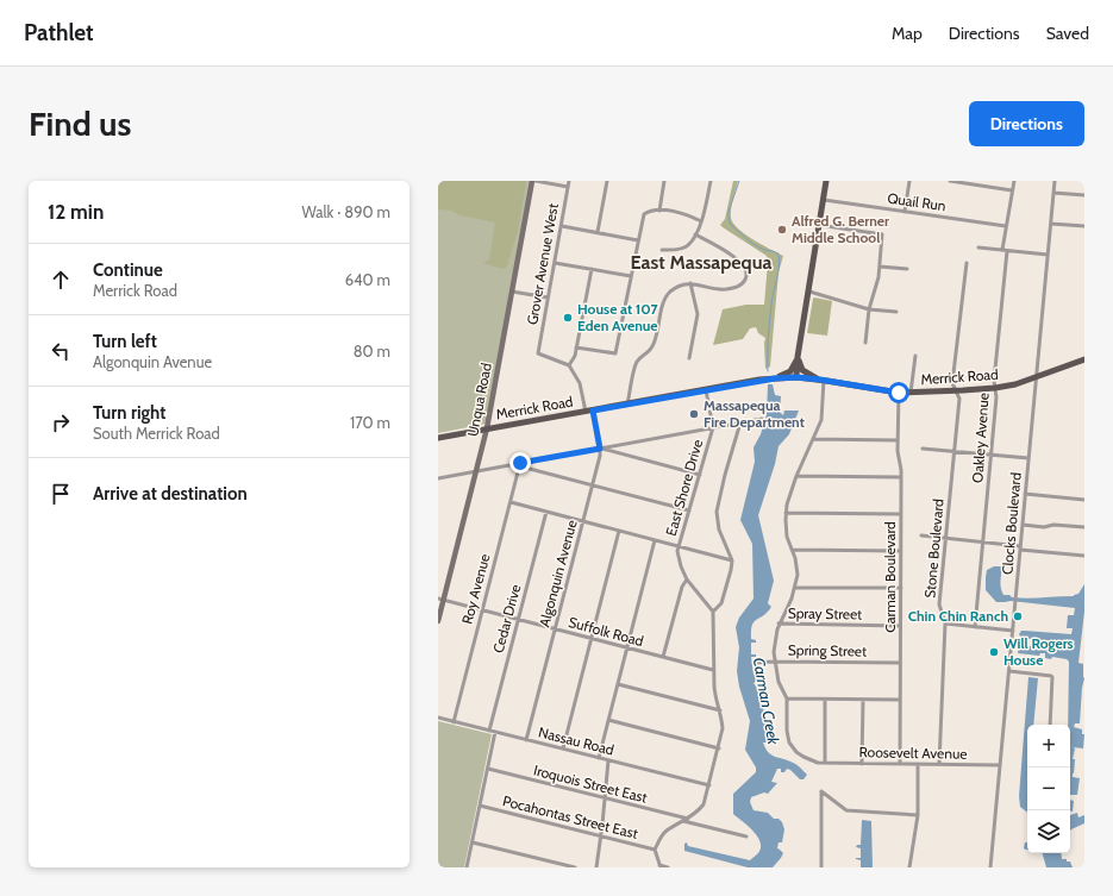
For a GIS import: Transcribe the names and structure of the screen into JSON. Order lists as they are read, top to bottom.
{
  "streets": {
    "main road": ["Merrick Road"],
    "street": [
      "Quail Run",
      "Grover Avenue West",
      "Unqua Road",
      "Oakley Avenue",
      "East Shore Drive",
      "Clocks Boulevard",
      "Stone Boulevard",
      "Algonquin Avenue",
      "Carman Boulevard",
      "Roy Avenue",
      "Spray Street",
      "Cedar Drive",
      "Suffolk Road",
      "Spring Street",
      "Nassau Road",
      "Roosevelt Avenue",
      "Iroquois Street East",
      "Pocahontas Street East"
    ]
  },
  "crossings": [
    ["Merrick Road", "Unqua Road"],
    ["Merrick Road", "Oakley Avenue"],
    ["Merrick Road", "East Shore Drive"],
    ["Merrick Road", "Clocks Boulevard"],
    ["Merrick Road", "Stone Boulevard"],
    ["Merrick Road", "Algonquin Avenue"],
    ["Merrick Road", "Carman Boulevard"],
    ["Unqua Road", "Suffolk Road"],
    ["Clocks Boulevard", "Roosevelt Avenue"],
    ["Stone Boulevard", "Roosevelt Avenue"],
    ["Algonquin Avenue", "Suffolk Road"],
    ["Algonquin Avenue", "Nassau Road"],
    ["Carman Boulevard", "Spray Street"],
    ["Carman Boulevard", "Spring Street"],
    ["Carman Boulevard", "Roosevelt Avenue"],
    ["Roy Avenue", "Suffolk Road"],
    ["Roy Avenue", "Nassau Road"],
    ["Cedar Drive", "Suffolk Road"],
    ["Cedar Drive", "Nassau Road"]
  ],
  "districts": ["East Massapequa"],
  "water": ["Carman Creek"],
  "places": [
    "Alfred G. Berner Middle School",
    "House at 107 Eden Avenue",
    "Massapequa Fire Department",
    "Chin Chin Ranch",
    "Will Rogers House"
  ],
  "page": {
    "header": "Pathlet",
    "nav": ["Map", "Directions", "Saved"],
    "buttons": "Directions",
    "title": "Find us",
    "heading": ["12 min", "Walk · 890 m"],
    "list": [
      ["Continue", "Merrick Road", "640 m"],
      ["Turn left", "Algonquin Avenue", "80 m"],
      ["Turn right", "South Merrick Road", "170 m"],
      "Arrive at destination"
    ],
    "map_buttons": ["+", "−"]
  }
}
